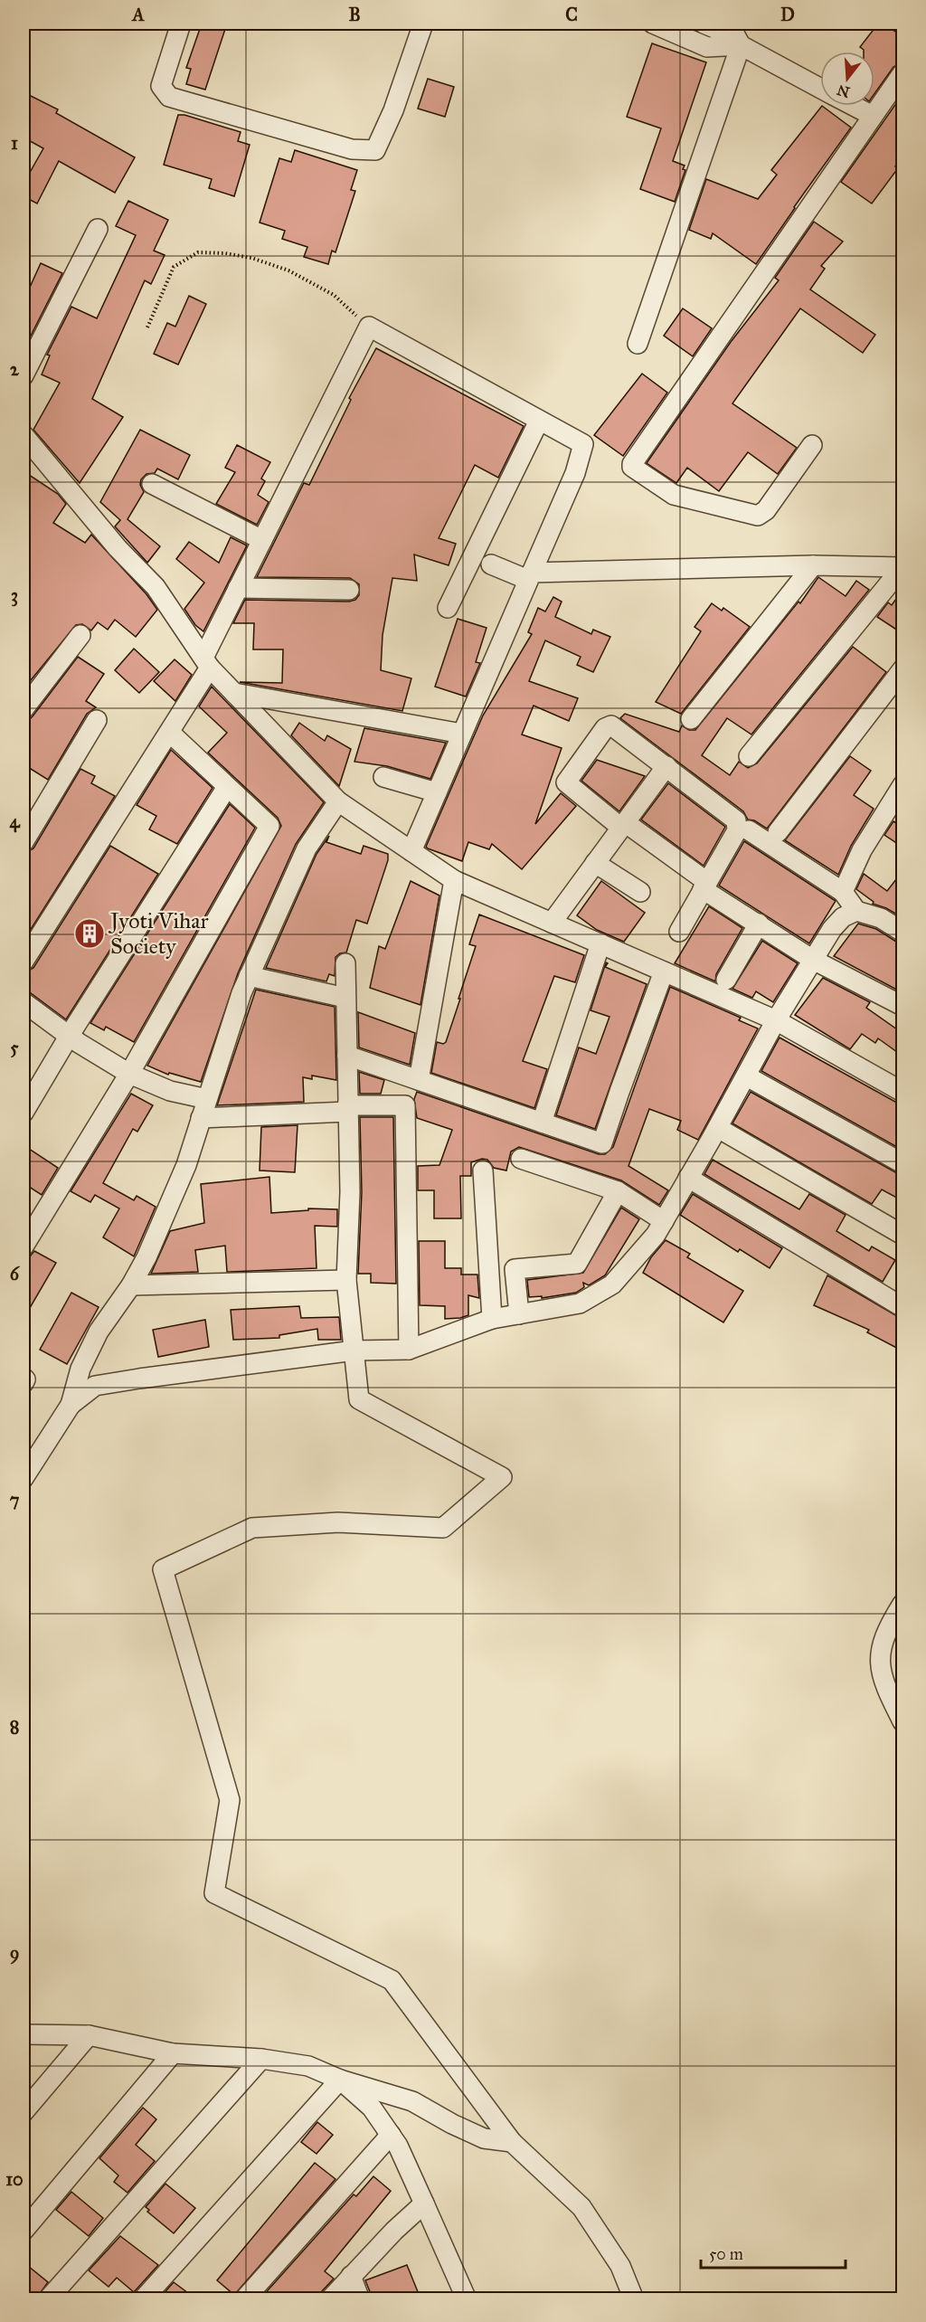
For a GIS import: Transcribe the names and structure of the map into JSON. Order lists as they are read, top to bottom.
{
  "places": {
    "building": ["Jyoti Vihar Society"]
  },
  "scale_bar": "50 m",
  "north": "bottom",
  "grid": {
    "columns": [
      "A",
      "B",
      "C",
      "D"
    ],
    "rows": [
      "1",
      "2",
      "3",
      "4",
      "5",
      "6",
      "7",
      "8",
      "9",
      "10"
    ]
  }
}
